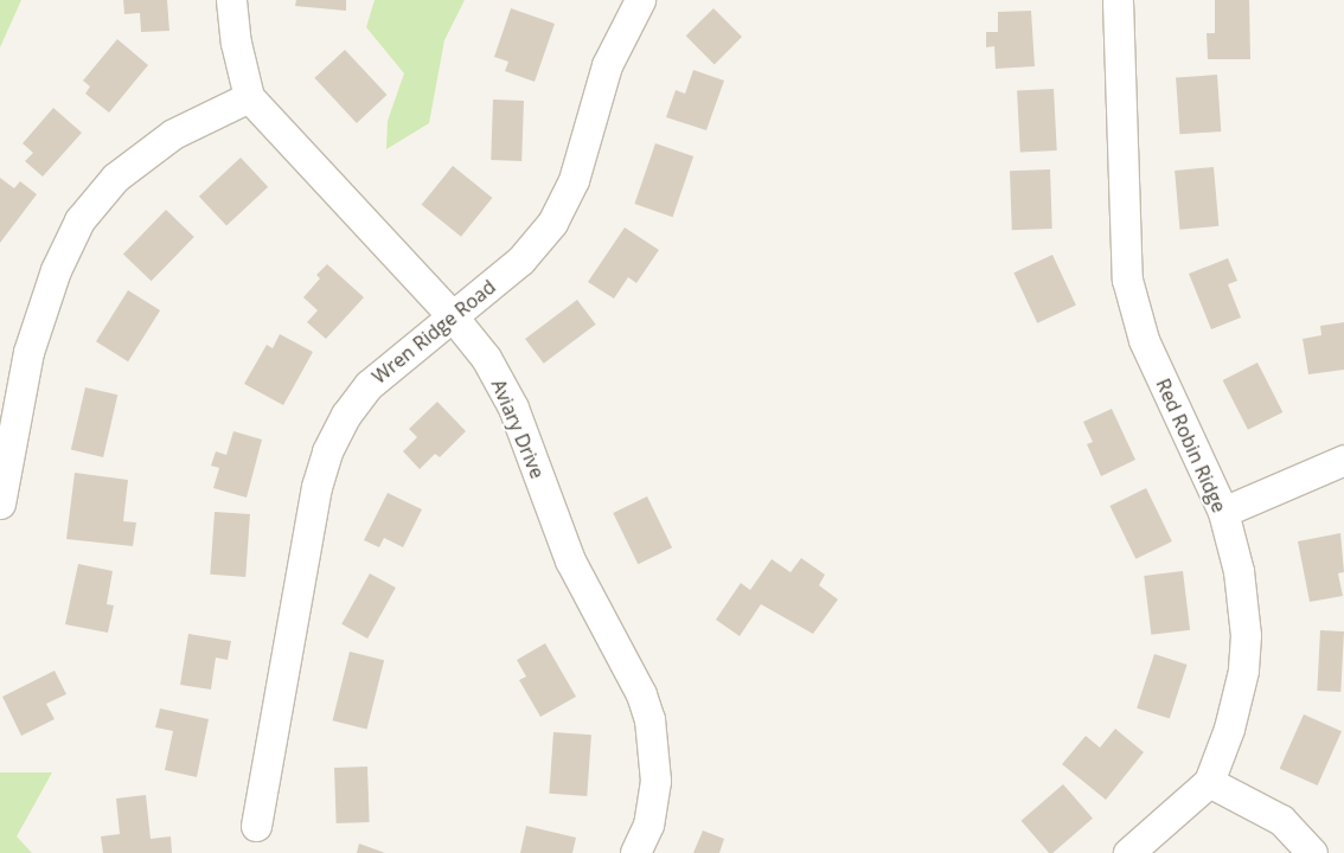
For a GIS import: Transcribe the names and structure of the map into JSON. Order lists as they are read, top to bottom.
{
  "streets": {
    "street": ["Wren Ridge Road", "Aviary Drive", "Red Robin Ridge"]
  },
  "crossings": [
    ["Wren Ridge Road", "Aviary Drive"]
  ]
}
